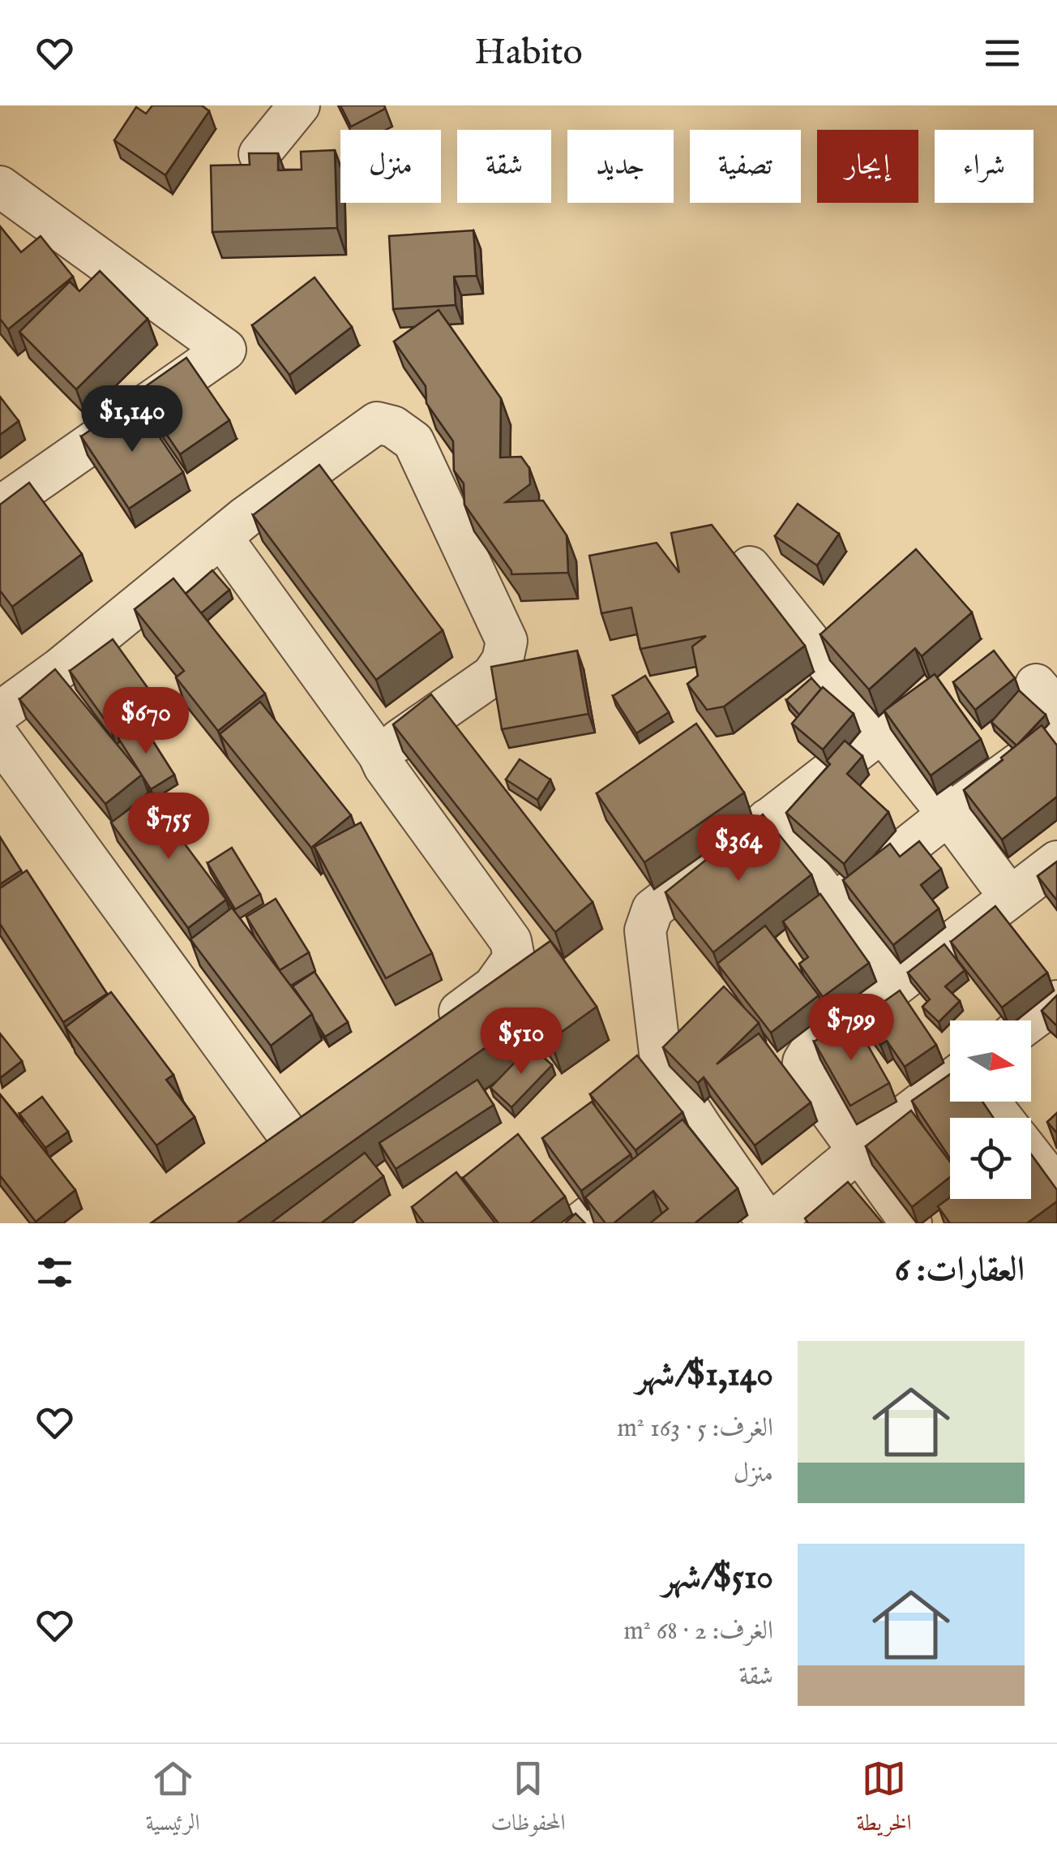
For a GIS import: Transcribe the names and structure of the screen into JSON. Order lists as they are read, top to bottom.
{
  "north": "right",
  "page": {
    "header": "Habito",
    "chip": [
      "شراء",
      "إيجار",
      "تصفية",
      "جديد",
      "شقة",
      "منزل"
    ],
    "price": [
      "$1,140",
      "$670",
      "$755",
      "$364",
      "$799",
      "$510"
    ],
    "heading": "العقارات: 6",
    "list": [
      {
        "name": "$1,140/شهر",
        "note": "الغرف: 5 · 163 m² · منزل"
      },
      {
        "name": "$510/شهر",
        "note": "الغرف: 2 · 68 m² · شقة"
      }
    ],
    "tabs": ["الخريطة", "المحفوظات", "الرئيسية"]
  }
}
